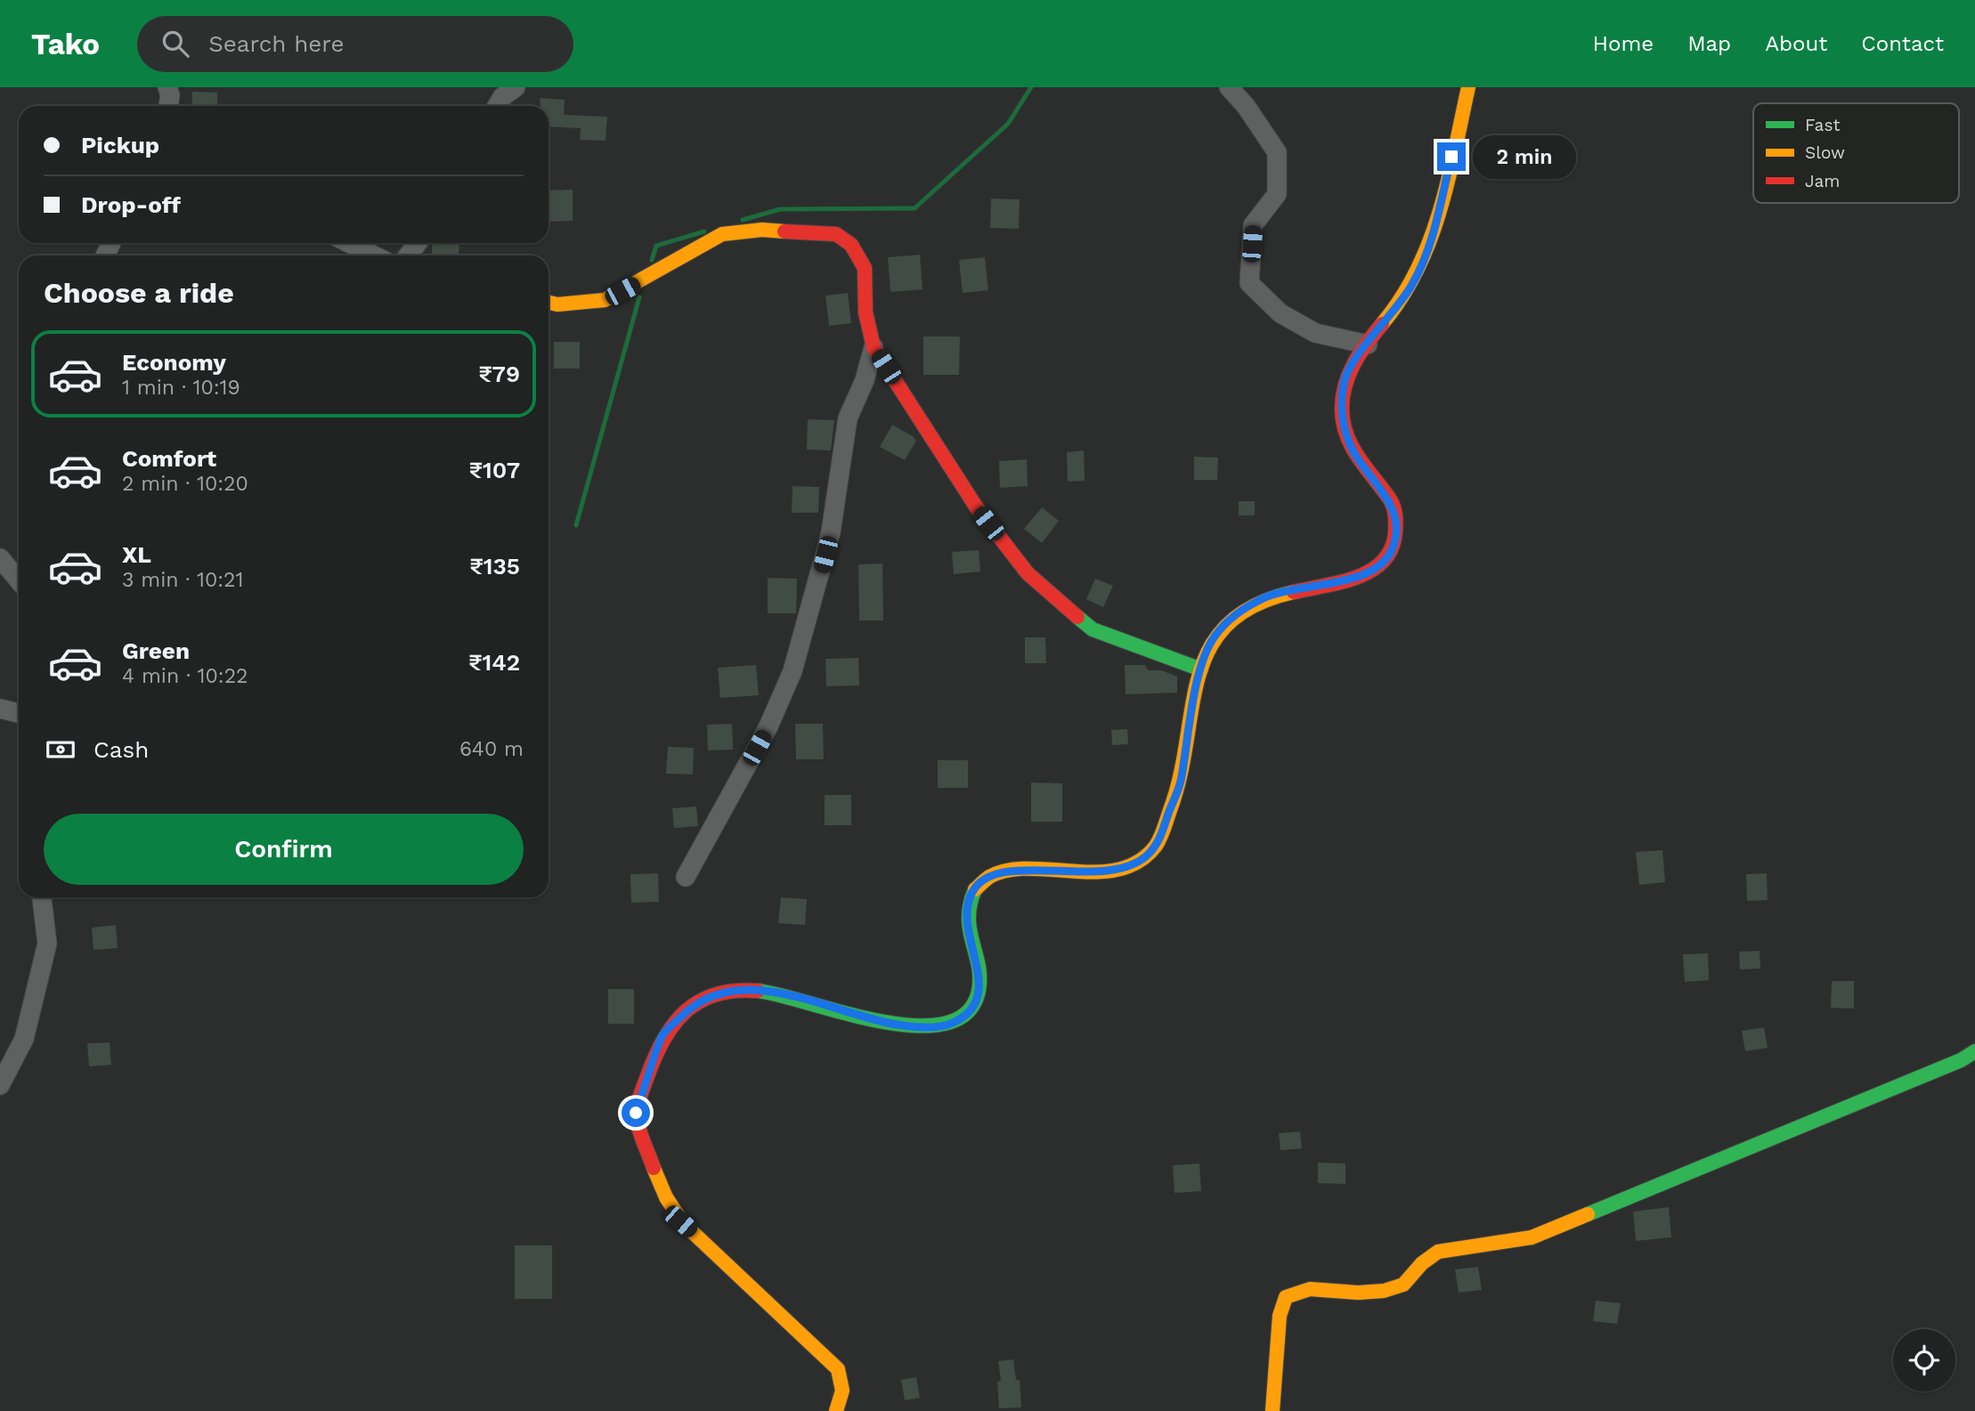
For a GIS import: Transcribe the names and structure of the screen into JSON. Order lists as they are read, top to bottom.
{
  "legend": ["Fast", "Slow", "Jam"],
  "page": {
    "header": "Tako",
    "search": "Search here",
    "nav": [
      "Home",
      "Map",
      "About",
      "Contact"
    ],
    "banner": ["Pickup", "Drop-off"],
    "bubble": "2 min",
    "heading": "Choose a ride",
    "list": [
      {
        "name": "Economy",
        "note": "1 min · 10:19",
        "value": "₹79"
      },
      {
        "name": "Comfort",
        "note": "2 min · 10:20",
        "value": "₹107"
      },
      {
        "name": "XL",
        "note": "3 min · 10:21",
        "value": "₹135"
      },
      {
        "name": "Green",
        "note": "4 min · 10:22",
        "value": "₹142"
      }
    ],
    "pay": ["Cash", "640 m"],
    "buttons": "Confirm"
  }
}
